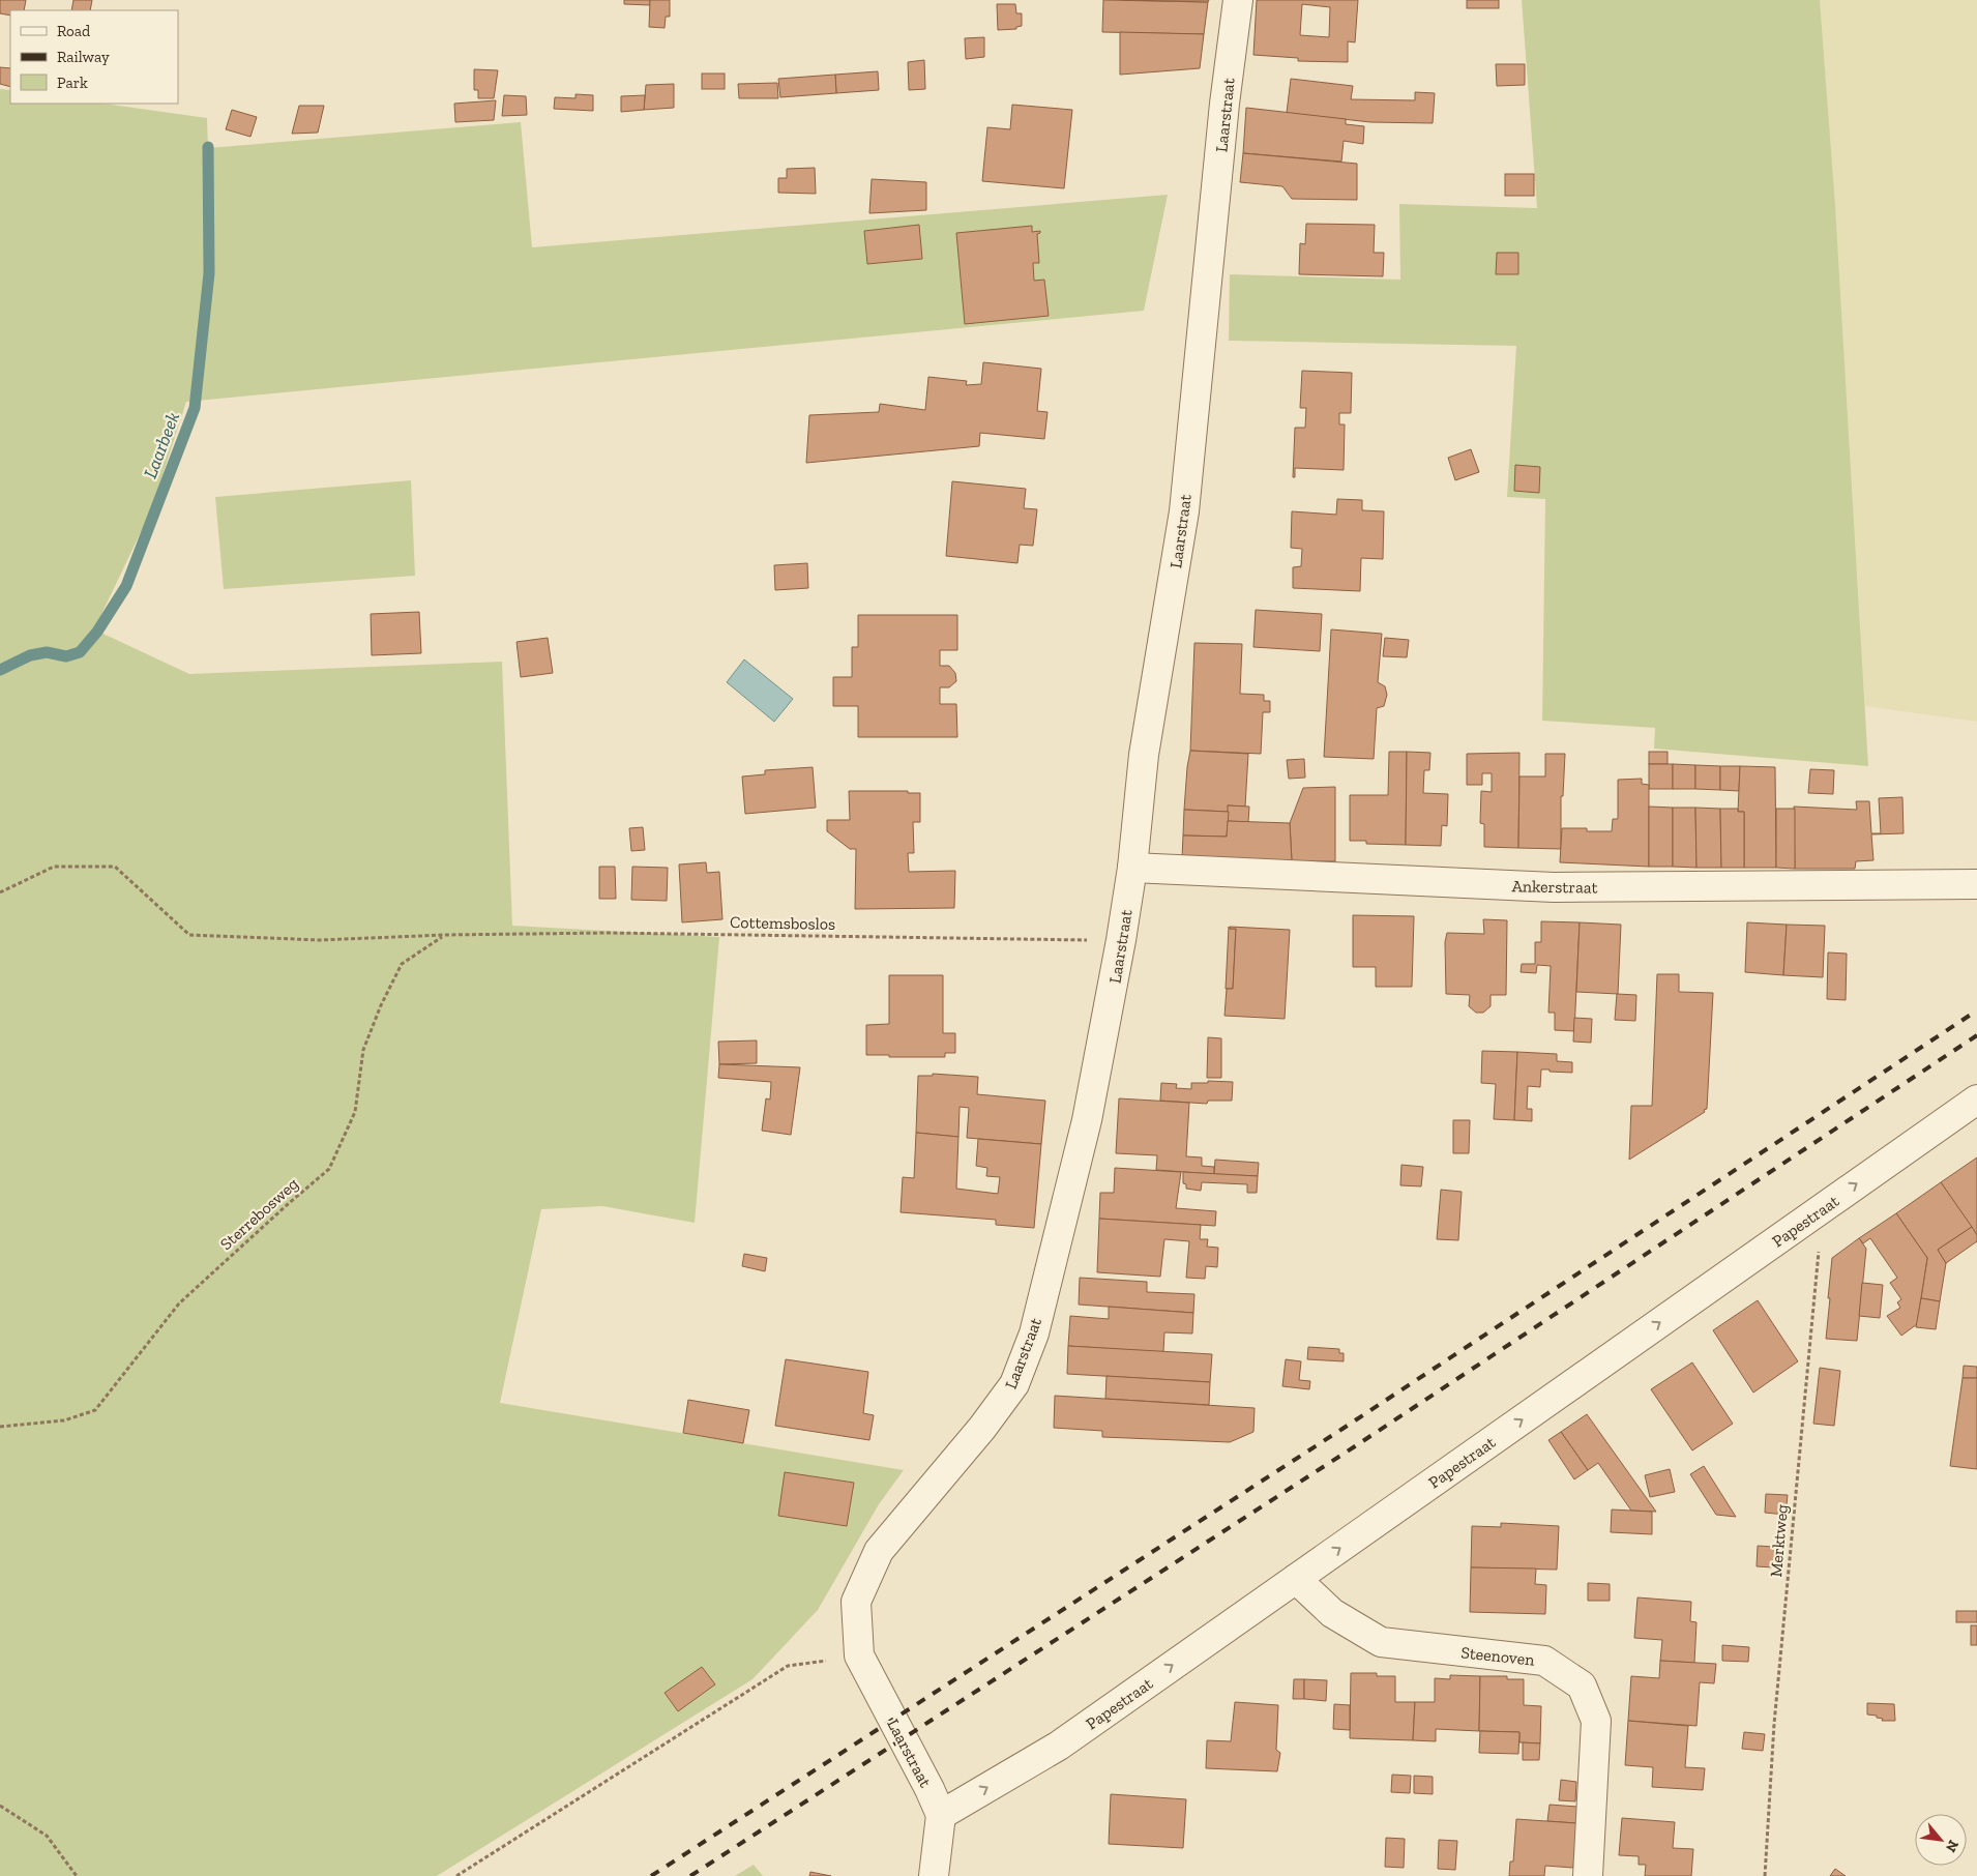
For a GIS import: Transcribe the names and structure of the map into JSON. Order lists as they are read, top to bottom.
{
  "streets": {
    "street": [
      "Laarstraat",
      "Ankerstraat",
      "Papestraat",
      "Steenoven"
    ],
    "path": ["Cottemsboslos", "Sterrebosweg", "Merktweg"]
  },
  "crossings": [
    ["Laarstraat", "Ankerstraat"],
    ["Laarstraat", "Cottemsboslos"],
    ["Laarstraat", "Papestraat"],
    ["Cottemsboslos", "Sterrebosweg"],
    ["Papestraat", "Merktweg"],
    ["Papestraat", "Steenoven"]
  ],
  "one_way": ["Papestraat"],
  "water": ["Laarbeek"],
  "legend": ["Road", "Railway", "Park"],
  "north": "bottom right"
}
